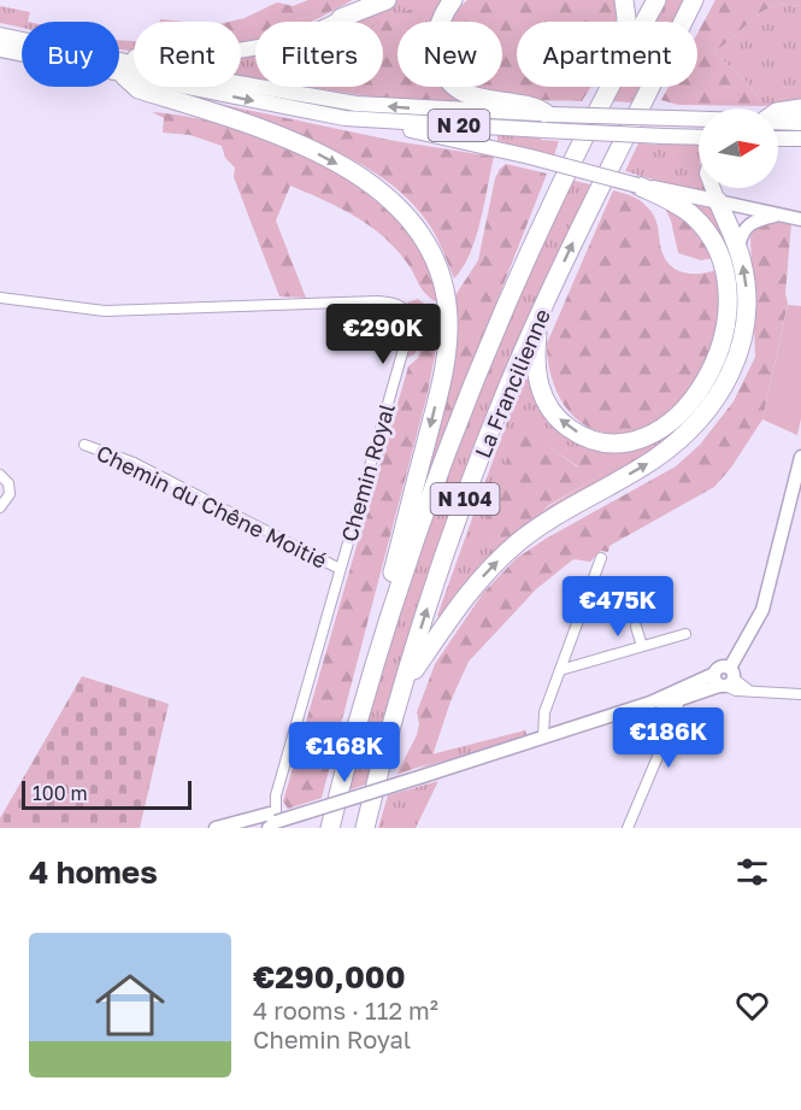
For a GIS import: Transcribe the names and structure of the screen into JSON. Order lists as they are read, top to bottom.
{
  "streets": {
    "highway": ["La Francilienne", "N 104"],
    "main road": ["N 20"],
    "street": ["Chemin Royal", "Chemin du Chêne Moitié"]
  },
  "crossings": [
    ["Chemin Royal", "Chemin du Chêne Moitié"]
  ],
  "scale_bar": "100 m",
  "north": "right",
  "page": {
    "chip": [
      "Buy",
      "Rent",
      "Filters",
      "New",
      "Apartment"
    ],
    "price": [
      "€290K",
      "€475K",
      "€186K",
      "€168K"
    ],
    "scale": "100 m",
    "heading": "4 homes",
    "list": [
      {
        "name": "€290,000",
        "note": "4 rooms · 112 m² · Chemin Royal"
      }
    ]
  }
}
